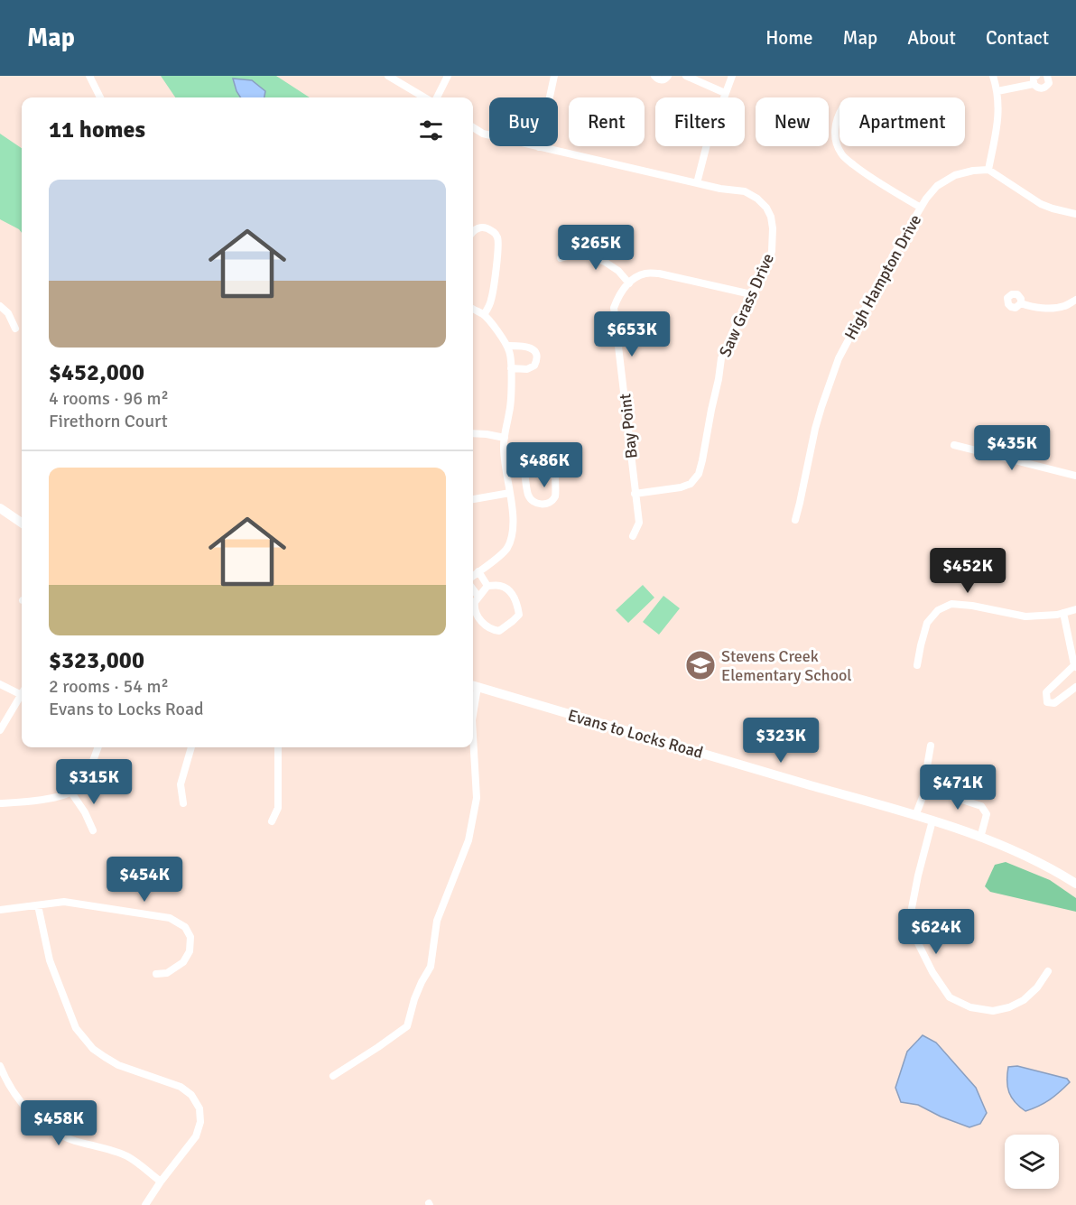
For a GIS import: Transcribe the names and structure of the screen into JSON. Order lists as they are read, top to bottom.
{
  "streets": {
    "street": [
      "High Hampton Drive",
      "Saw Grass Drive",
      "Bay Point",
      "Evans to Locks Road"
    ]
  },
  "crossings": [
    ["Saw Grass Drive", "Bay Point"]
  ],
  "places": {
    "school or university": ["Stevens Creek Elementary School"]
  },
  "page": {
    "header": "Map",
    "nav": [
      "Home",
      "Map",
      "About",
      "Contact"
    ],
    "chip": [
      "Buy",
      "Rent",
      "Filters",
      "New",
      "Apartment"
    ],
    "heading": "11 homes",
    "list": [
      {
        "name": "$452,000",
        "note": "4 rooms · 96 m² · Firethorn Court"
      },
      {
        "name": "$323,000",
        "note": "2 rooms · 54 m² · Evans to Locks Road"
      }
    ],
    "price": [
      "$265K",
      "$653K",
      "$435K",
      "$486K",
      "$452K",
      "$323K",
      "$315K",
      "$471K",
      "$454K",
      "$624K",
      "$458K"
    ]
  }
}
